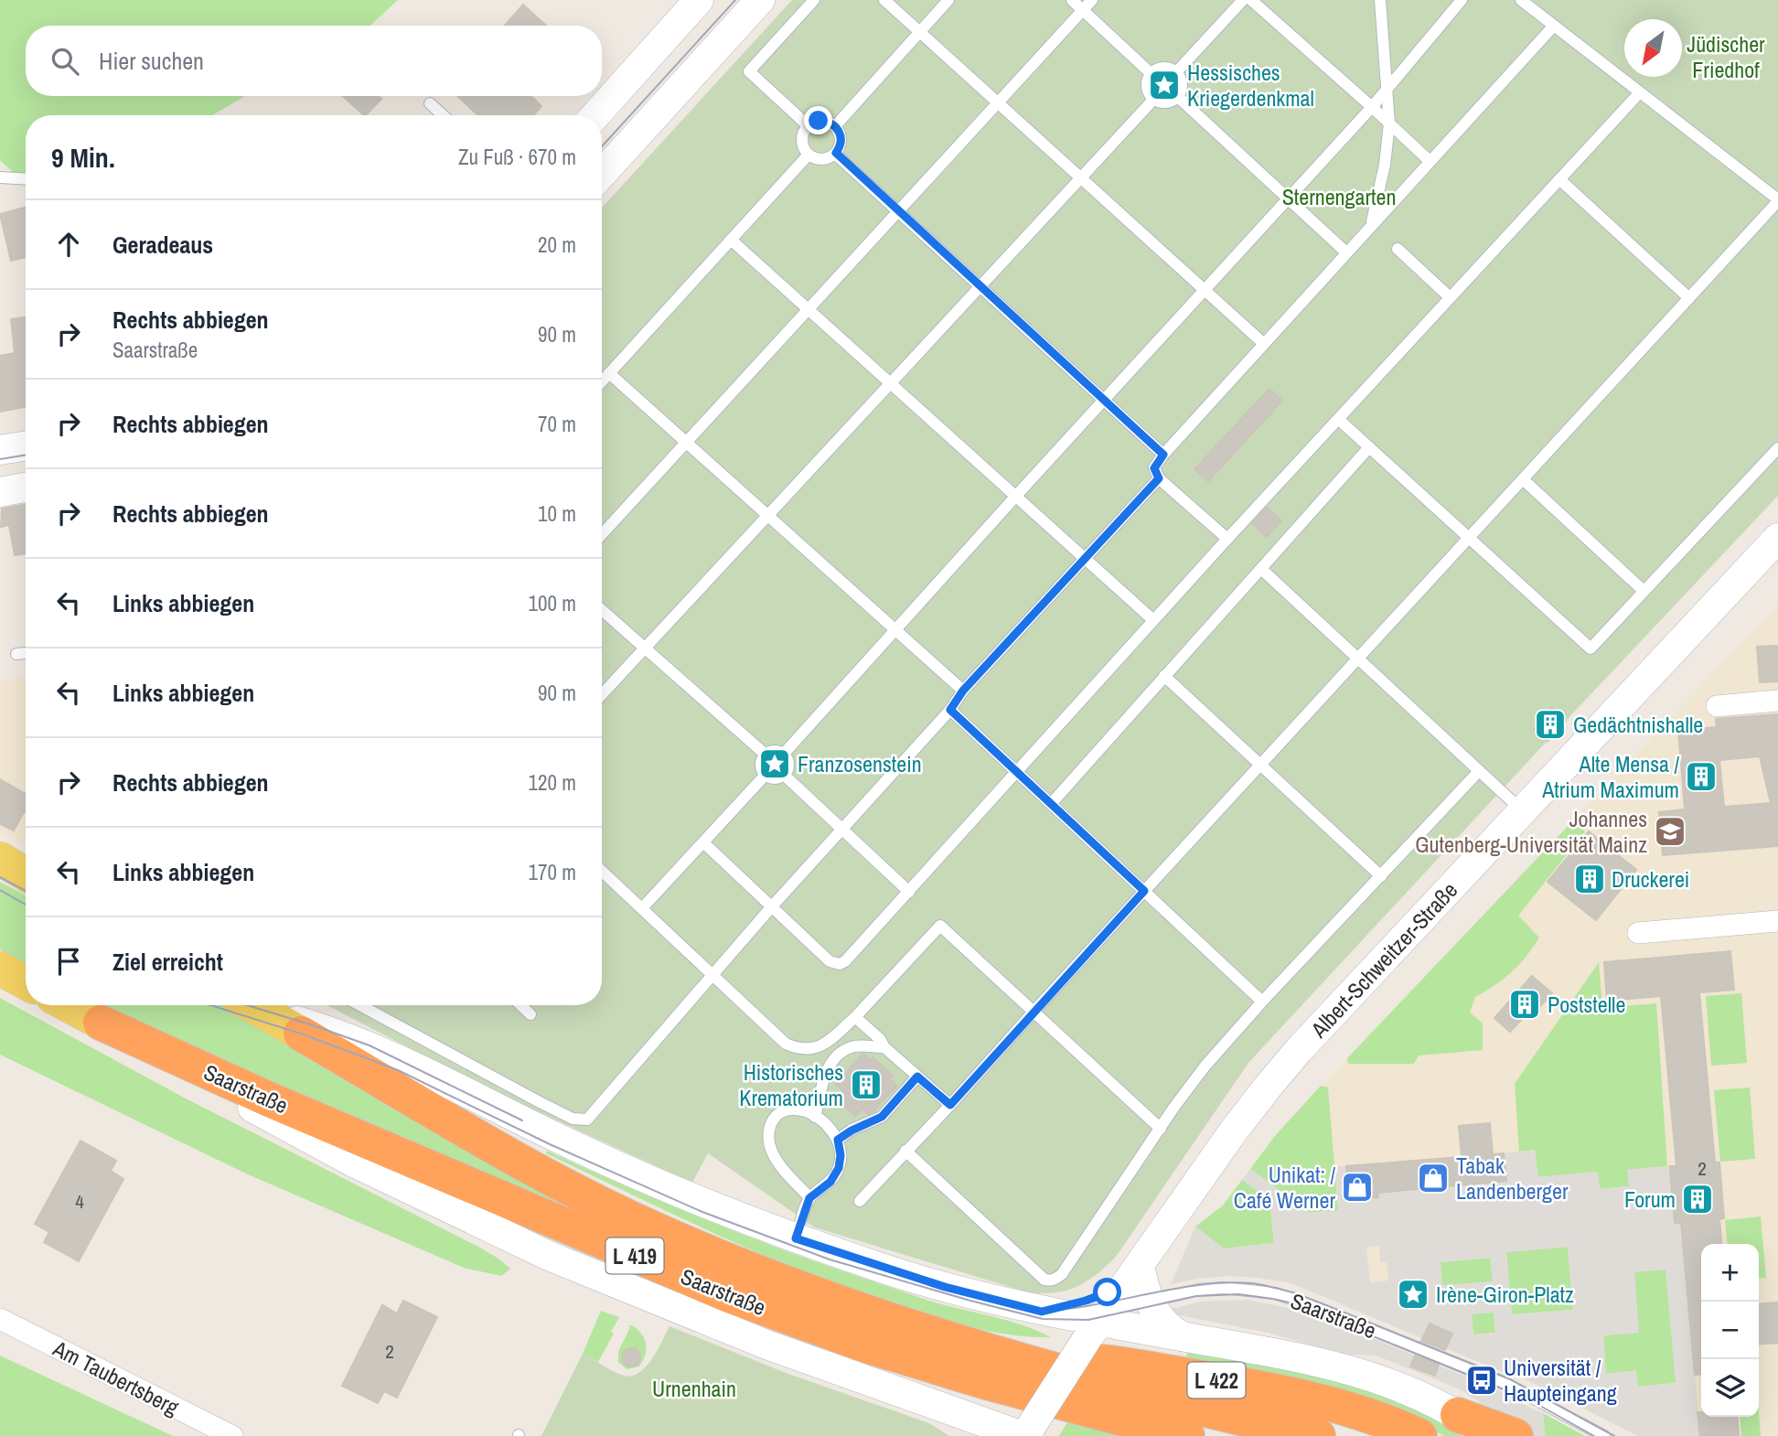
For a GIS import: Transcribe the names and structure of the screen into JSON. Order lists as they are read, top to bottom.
{
  "streets": {
    "highway": ["Saarstraße", "L 419", "L 422"],
    "main road": ["Albert-Schweitzer-Straße"],
    "street": ["Am Taubertsberg"]
  },
  "crossings": [
    ["Albert-Schweitzer-Straße", "Saarstraße"],
    ["Saarstraße", "L 422"]
  ],
  "parks": ["Jüdischer Friedhof", "Sternengarten", "Urnenhain"],
  "places": {
    "place": ["Hessisches Kriegerdenkmal", "Franzosenstein", "Irène-Giron-Platz"],
    "building": [
      "Gedächtnishalle",
      "Alte Mensa / Atrium Maximum",
      "Druckerei",
      "Poststelle",
      "Historisches Krematorium",
      "Forum"
    ],
    "school or university": ["Johannes Gutenberg-Universität Mainz"],
    "shop": ["Tabak Landenberger", "Unikat: / Café Werner"],
    "bus stop": ["Universität / Haupteingang"]
  },
  "house_numbers": ["2", "4", "2"],
  "north": "bottom left",
  "page": {
    "search": "Hier suchen",
    "heading": ["9 Min.", "Zu Fuß · 670 m"],
    "list": [
      ["Geradeaus", "20 m"],
      ["Rechts abbiegen", "Saarstraße", "90 m"],
      ["Rechts abbiegen", "70 m"],
      ["Rechts abbiegen", "10 m"],
      ["Links abbiegen", "100 m"],
      ["Links abbiegen", "90 m"],
      ["Rechts abbiegen", "120 m"],
      ["Links abbiegen", "170 m"],
      "Ziel erreicht"
    ],
    "map_buttons": ["+", "−"]
  }
}
